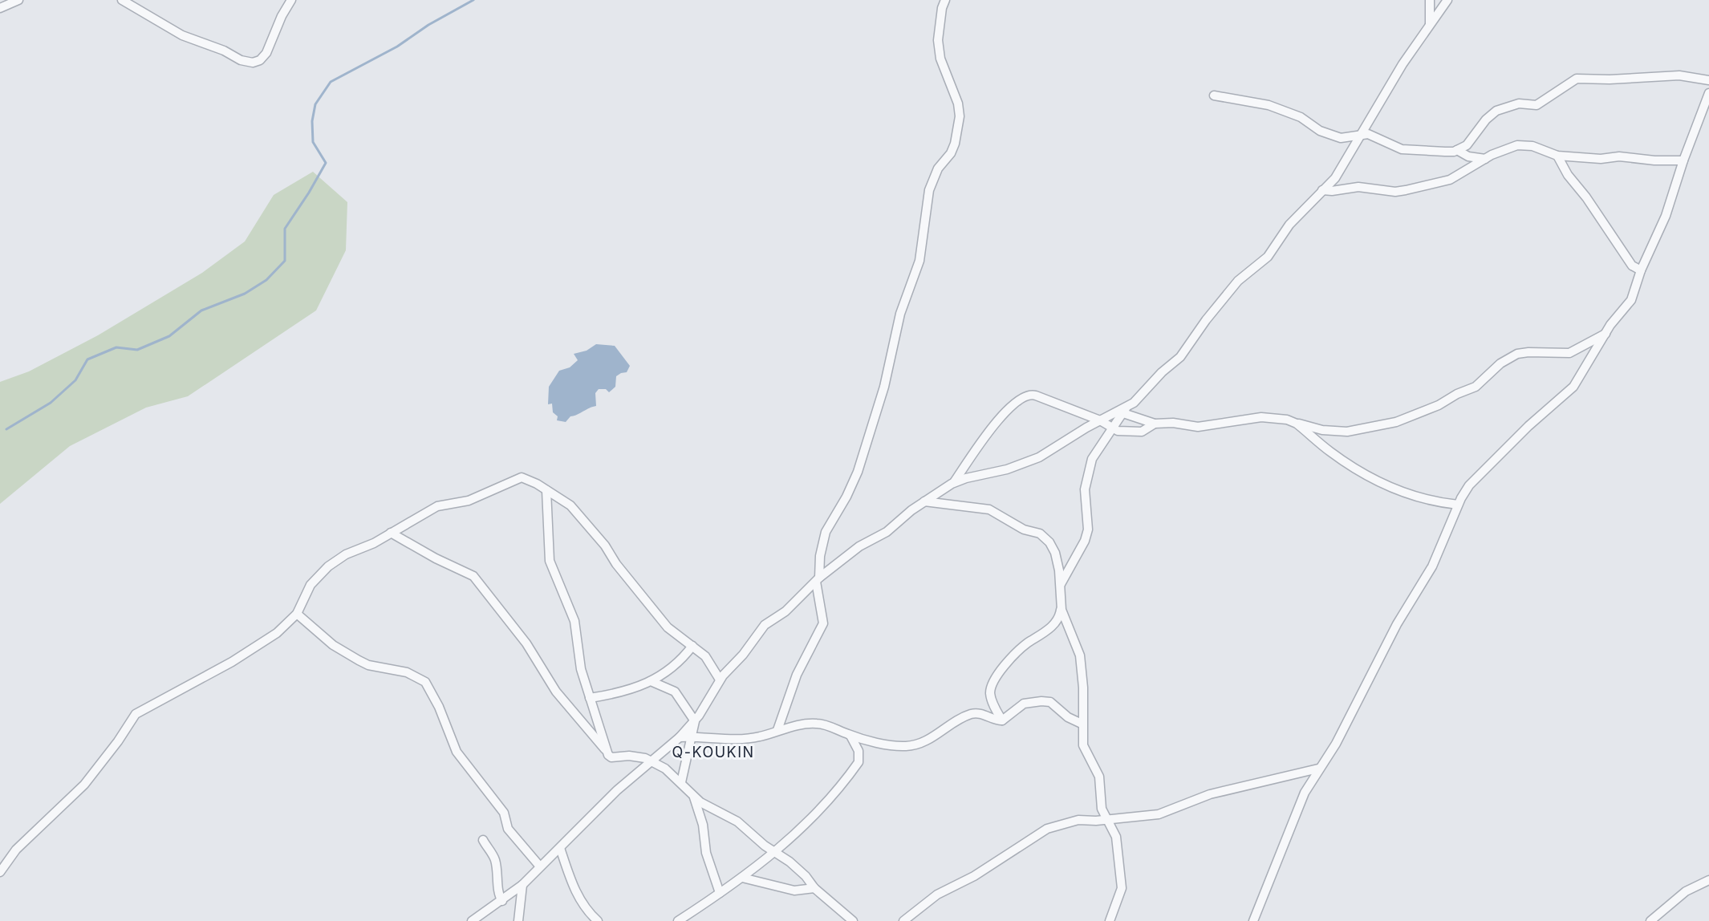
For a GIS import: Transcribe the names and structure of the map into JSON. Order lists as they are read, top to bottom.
{
  "districts": ["Q-KOUKIN"]
}
